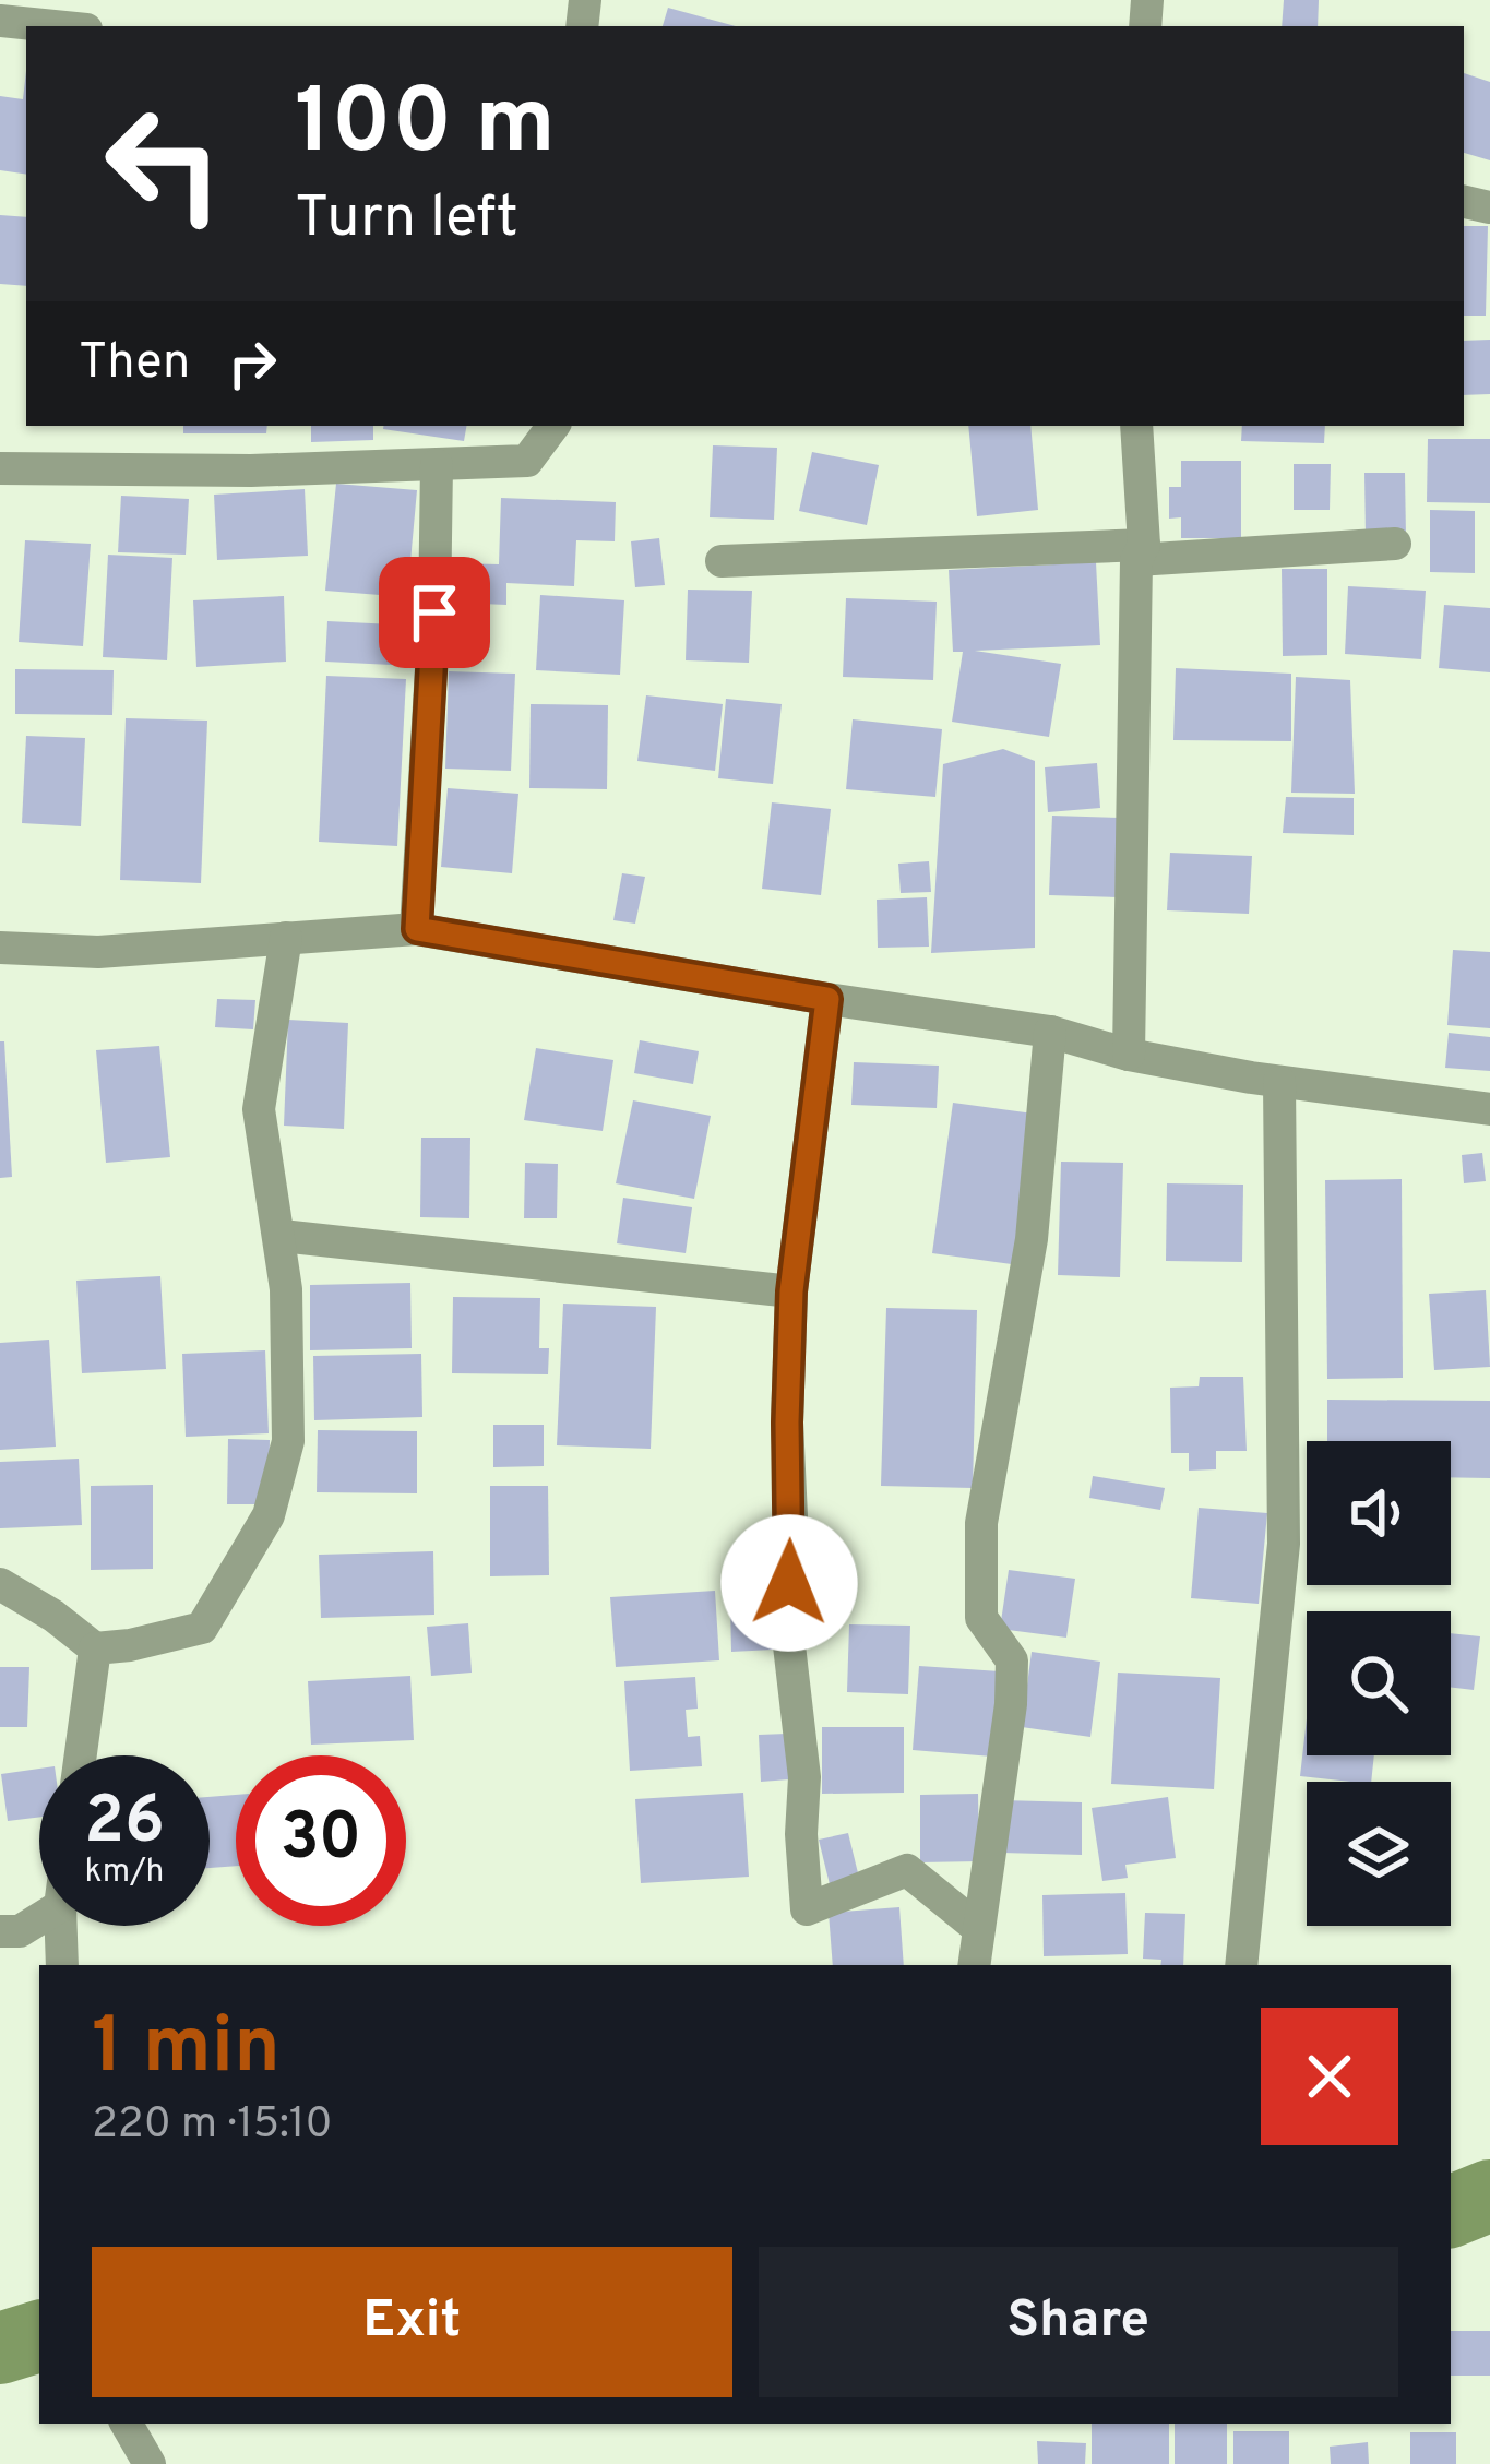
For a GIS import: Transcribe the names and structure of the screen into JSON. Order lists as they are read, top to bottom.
{
  "page": {
    "turn": ["100 m", "Turn left"],
    "then": "Then",
    "speed": "26 km/h",
    "limit": "30",
    "heading": ["1 min", "220 m · 15:10"],
    "buttons": ["Exit", "Share"]
  }
}
